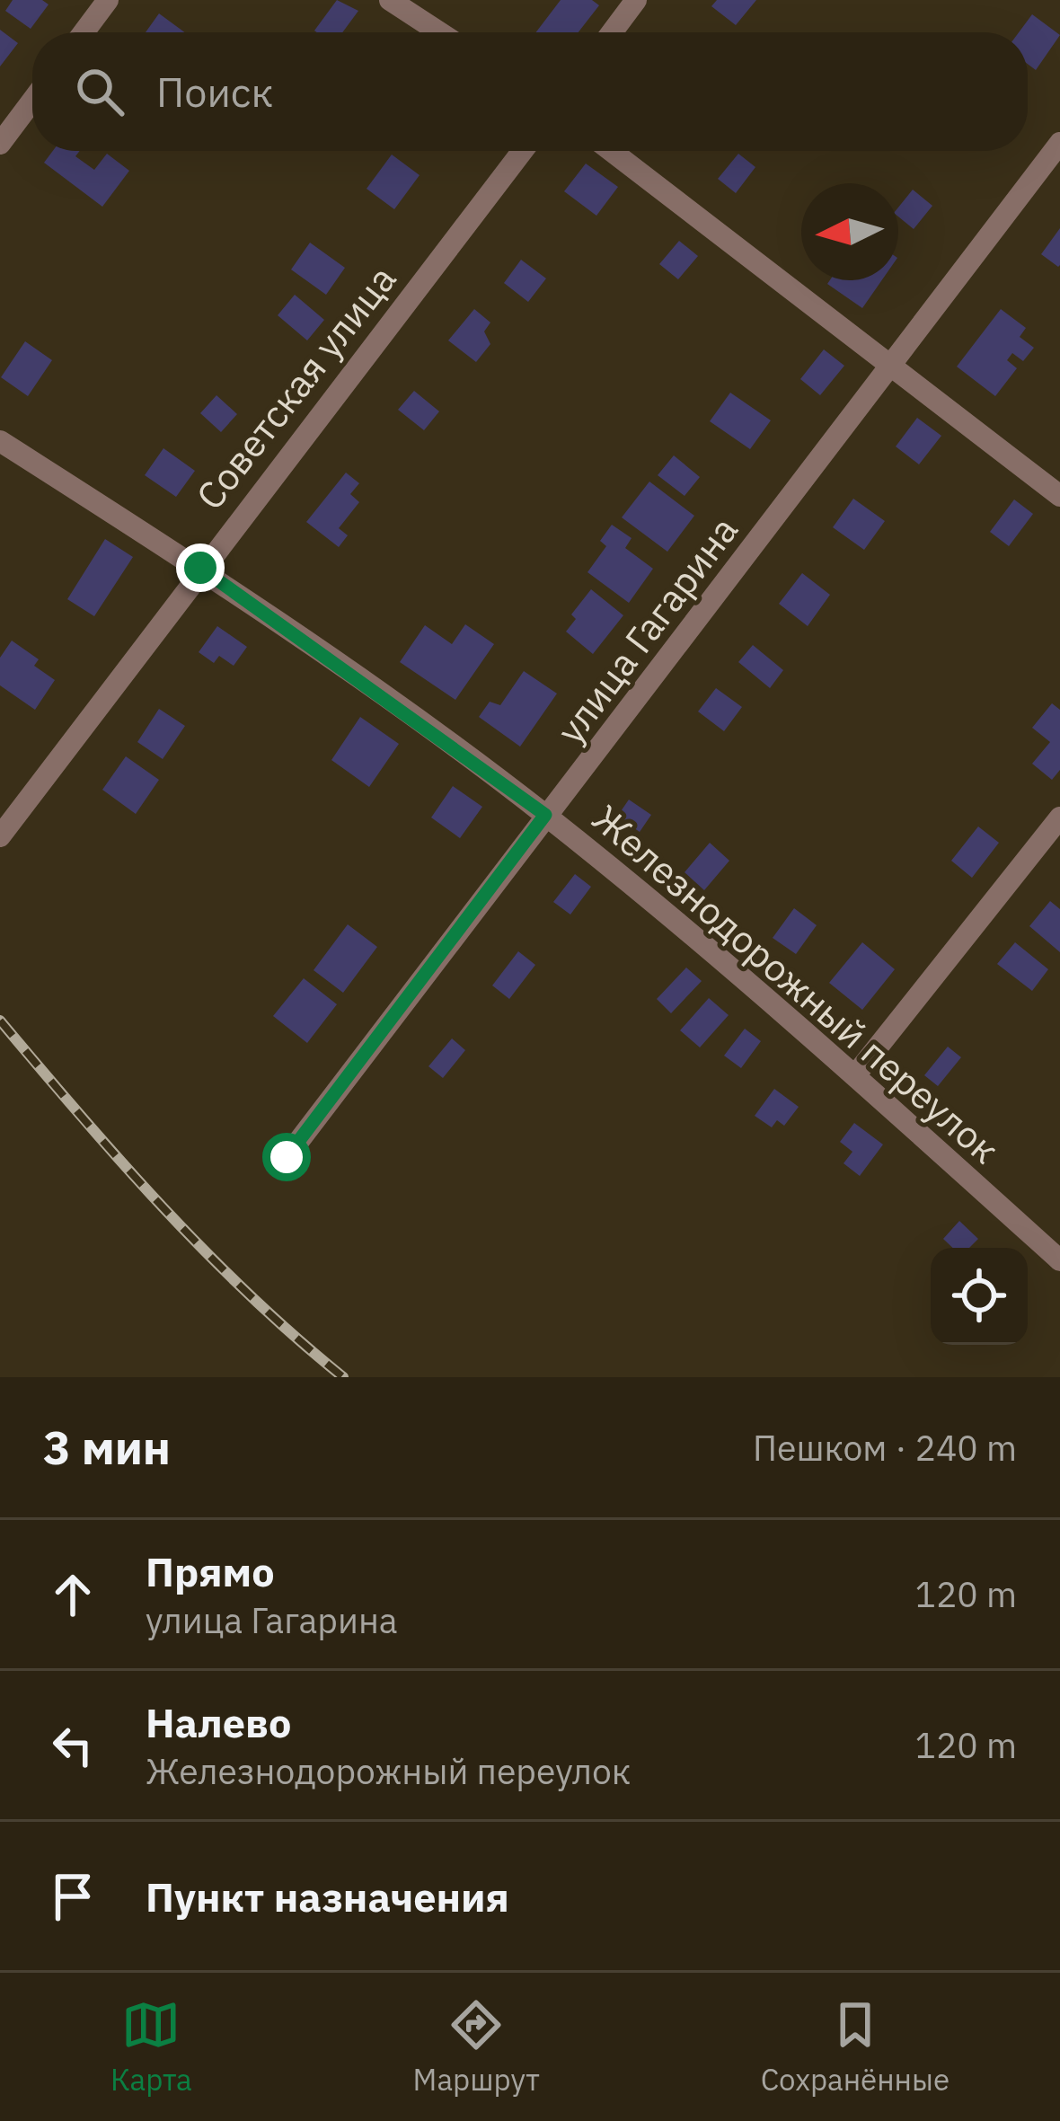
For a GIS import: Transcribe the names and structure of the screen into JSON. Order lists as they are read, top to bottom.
{
  "streets": {
    "street": ["Советская улица", "улица Гагарина", "Железнодорожный переулок"]
  },
  "crossings": [
    ["Советская улица", "Железнодорожный переулок"],
    ["улица Гагарина", "Железнодорожный переулок"]
  ],
  "north": "left",
  "page": {
    "search": "Поиск",
    "heading": ["3 мин", "Пешком · 240 m"],
    "list": [
      ["Прямо", "улица Гагарина", "120 m"],
      ["Налево", "Железнодорожный переулок", "120 m"],
      "Пункт назначения"
    ],
    "nav": ["Карта", "Маршрут", "Сохранённые"]
  }
}
